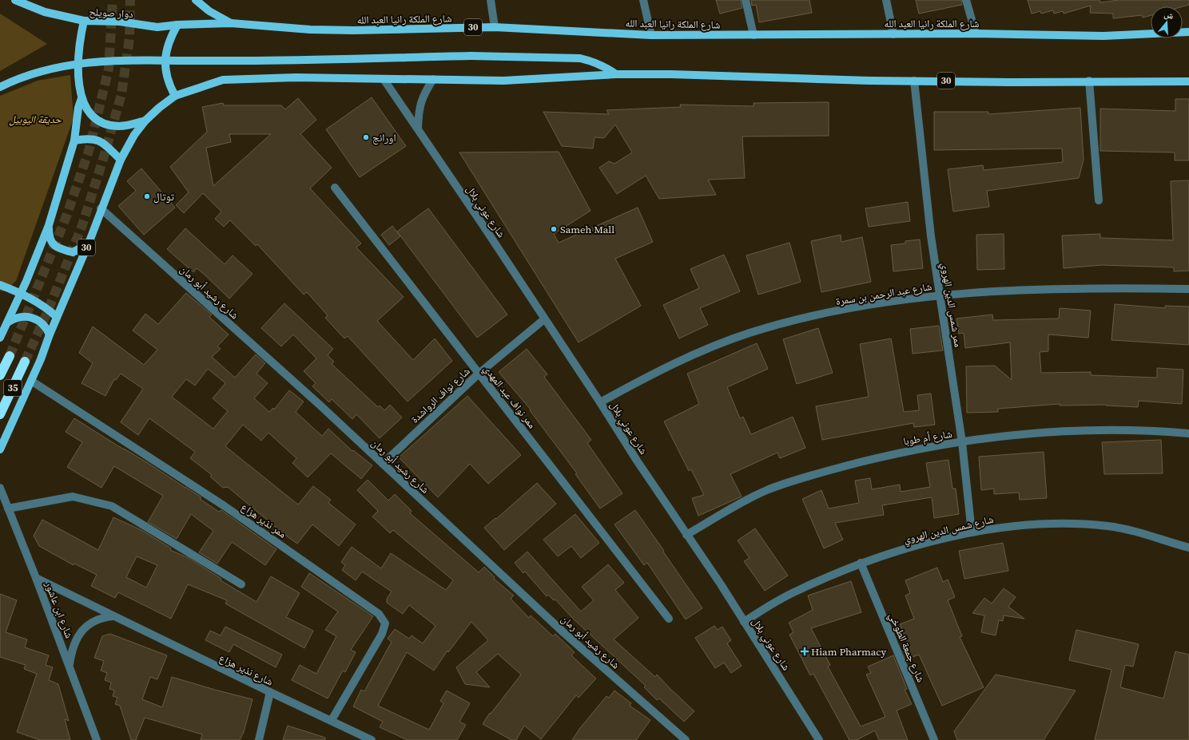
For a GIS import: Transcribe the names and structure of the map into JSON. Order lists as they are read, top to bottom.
{
  "streets": {
    "highway": ["35"],
    "main road": ["دوار صويلح", "شارع الملكة رانيا العبد الله", "30"],
    "street": [
      "شارع عوني بلال",
      "شارع رشيد أبو رمان",
      "شارع عبد الرحمن بن سمرة",
      "ممر شمس الدين الهروي",
      "شارع نواف الرواشدة",
      "ممر نواف عبد المهدي",
      "شارع أم طوبا",
      "ممر نذير هزاع",
      "شارع شمس الدين الهروي",
      "شارع ابن عاشور",
      "شارع جمعة الطوخي",
      "شارع نذير هزاع"
    ]
  },
  "crossings": [
    ["دوار صويلح", "شارع الملكة رانيا العبد الله"],
    ["دوار صويلح", "30"],
    ["30", "شارع عوني بلال"],
    ["30", "شارع رشيد أبو رمان"],
    ["30", "ممر شمس الدين الهروي"],
    ["شارع عوني بلال", "شارع عبد الرحمن بن سمرة"],
    ["شارع عوني بلال", "شارع نواف الرواشدة"],
    ["شارع عوني بلال", "شارع أم طوبا"],
    ["شارع عوني بلال", "شارع شمس الدين الهروي"],
    ["شارع رشيد أبو رمان", "شارع نواف الرواشدة"],
    ["شارع عبد الرحمن بن سمرة", "ممر شمس الدين الهروي"],
    ["ممر شمس الدين الهروي", "شارع أم طوبا"],
    ["ممر شمس الدين الهروي", "شارع شمس الدين الهروي"],
    ["شارع نواف الرواشدة", "ممر نواف عبد المهدي"],
    ["ممر نذير هزاع", "شارع نذير هزاع"],
    ["شارع شمس الدين الهروي", "شارع جمعة الطوخي"],
    ["شارع ابن عاشور", "شارع نذير هزاع"]
  ],
  "parks": ["حديقة اليوبيل"],
  "places": {
    "other": ["اورانج", "توتال", "Sameh Mall"],
    "health": ["Hiam Pharmacy"]
  },
  "north": "top"
}
